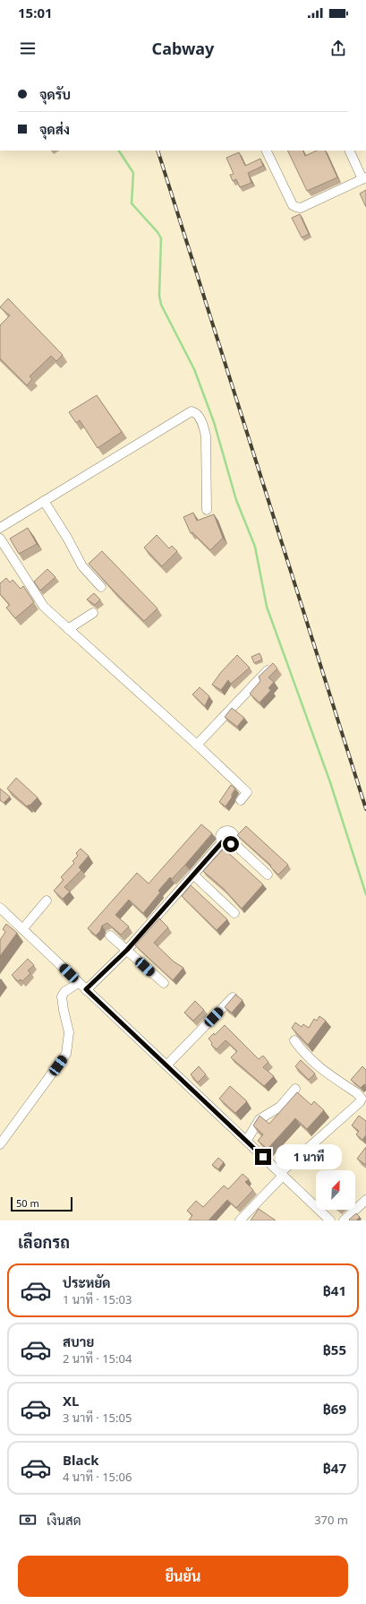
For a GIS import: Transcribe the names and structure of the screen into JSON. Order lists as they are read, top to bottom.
{
  "scale_bar": "50 m",
  "north": "top right",
  "page": {
    "status": "15:01",
    "header": "Cabway",
    "banner": ["จุดรับ", "จุดส่ง"],
    "bubble": "1 นาที",
    "scale": "50 m",
    "heading": "เลือกรถ",
    "list": [
      {
        "name": "ประหยัด",
        "note": "1 นาที · 15:03",
        "value": "฿41"
      },
      {
        "name": "สบาย",
        "note": "2 นาที · 15:04",
        "value": "฿55"
      },
      {
        "name": "XL",
        "note": "3 นาที · 15:05",
        "value": "฿69"
      },
      {
        "name": "Black",
        "note": "4 นาที · 15:06",
        "value": "฿47"
      }
    ],
    "pay": ["เงินสด", "370 m"],
    "buttons": "ยืนยัน"
  }
}
